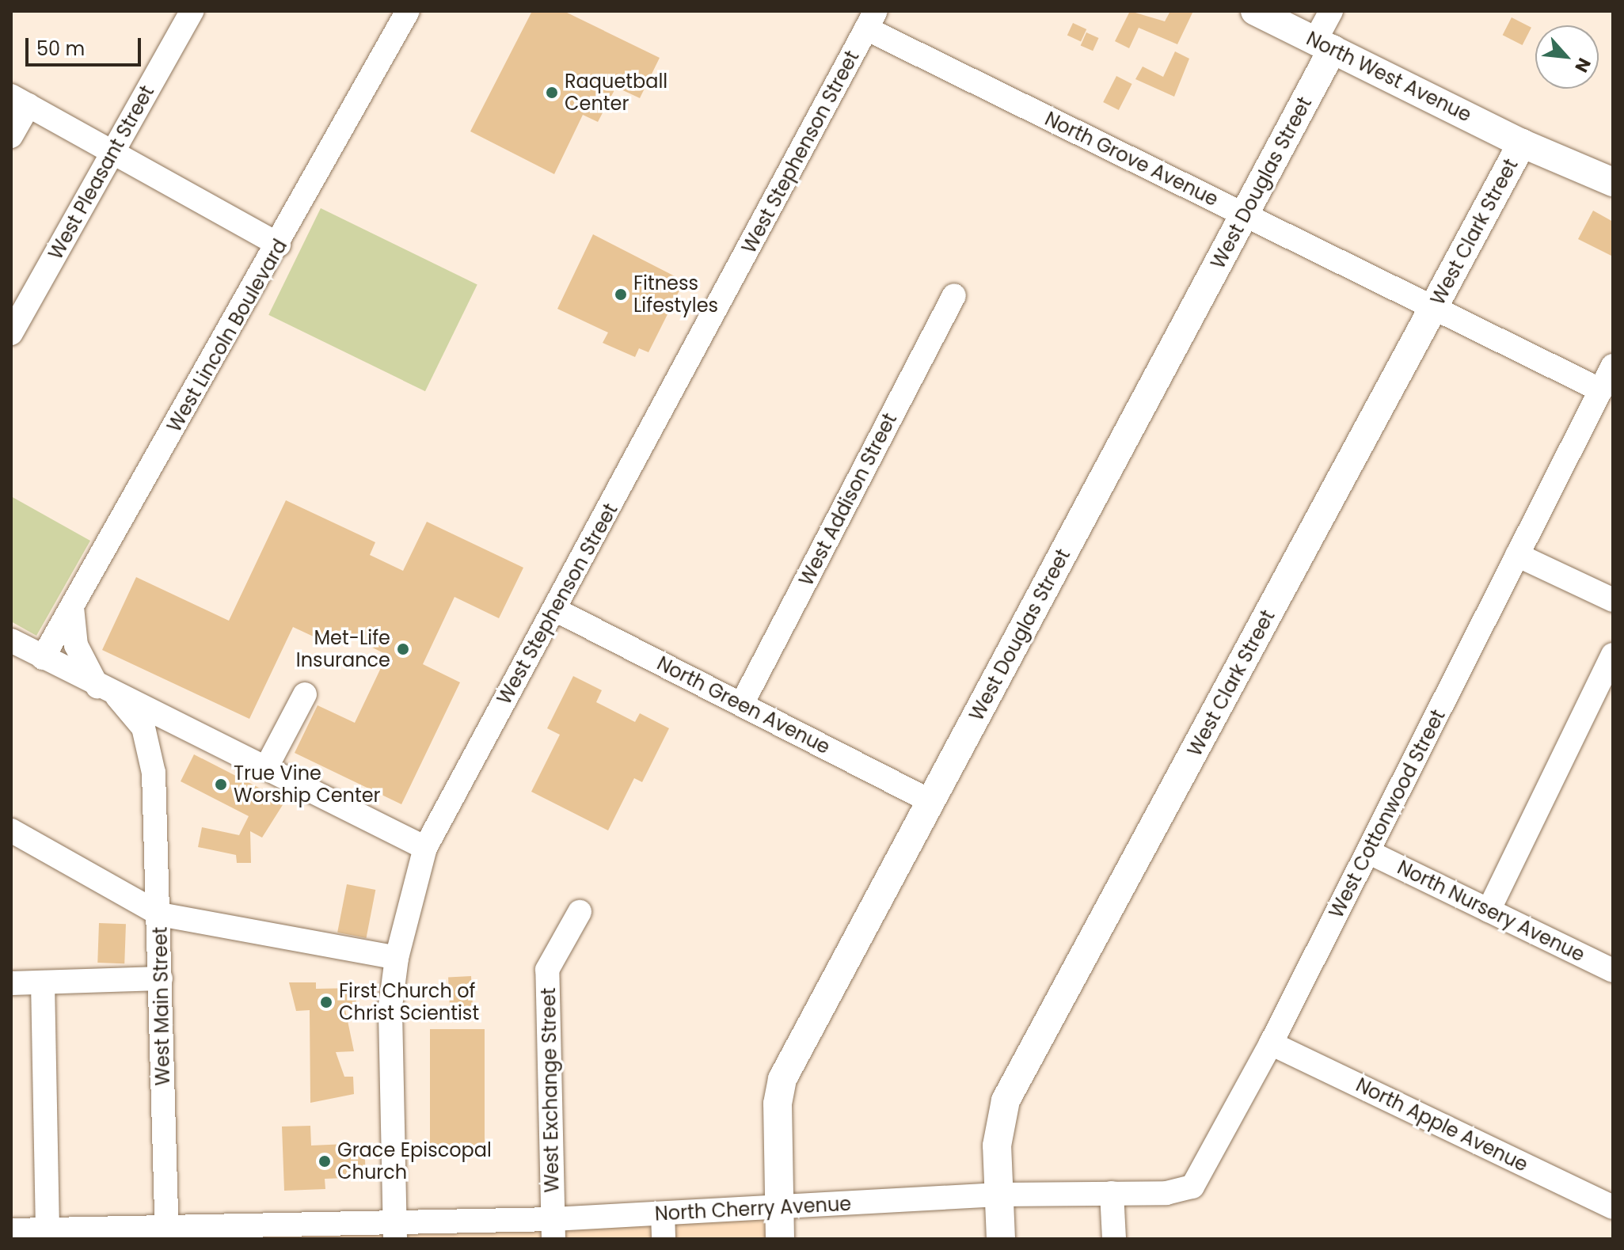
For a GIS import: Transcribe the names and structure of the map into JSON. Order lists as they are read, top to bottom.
{
  "streets": {
    "main road": ["North West Avenue", "West Douglas Street", "West Clark Street"],
    "street": [
      "West Stephenson Street",
      "North Grove Avenue",
      "West Pleasant Street",
      "West Lincoln Boulevard",
      "West Addison Street",
      "North Green Avenue",
      "West Cottonwood Street",
      "North Nursery Avenue",
      "West Main Street",
      "West Exchange Street",
      "North Apple Avenue",
      "North Cherry Avenue"
    ]
  },
  "crossings": [
    ["North West Avenue", "West Douglas Street"],
    ["North West Avenue", "West Clark Street"],
    ["West Stephenson Street", "North Grove Avenue"],
    ["West Stephenson Street", "North Green Avenue"],
    ["West Stephenson Street", "North Cherry Avenue"],
    ["North Grove Avenue", "West Douglas Street"],
    ["North Grove Avenue", "West Clark Street"],
    ["North Grove Avenue", "West Cottonwood Street"],
    ["West Douglas Street", "North Green Avenue"],
    ["West Douglas Street", "North Cherry Avenue"],
    ["West Clark Street", "North Cherry Avenue"],
    ["West Addison Street", "North Green Avenue"],
    ["West Cottonwood Street", "North Nursery Avenue"],
    ["West Cottonwood Street", "North Apple Avenue"],
    ["West Cottonwood Street", "North Cherry Avenue"],
    ["West Main Street", "North Cherry Avenue"],
    ["West Exchange Street", "North Cherry Avenue"]
  ],
  "places": [
    "Raquetball Center",
    "Fitness Lifestyles",
    "Met-Life Insurance",
    "True Vine Worship Center",
    "First Church of Christ Scientist",
    "Grace Episcopal Church"
  ],
  "scale_bar": "50 m",
  "north": "bottom right"
}
